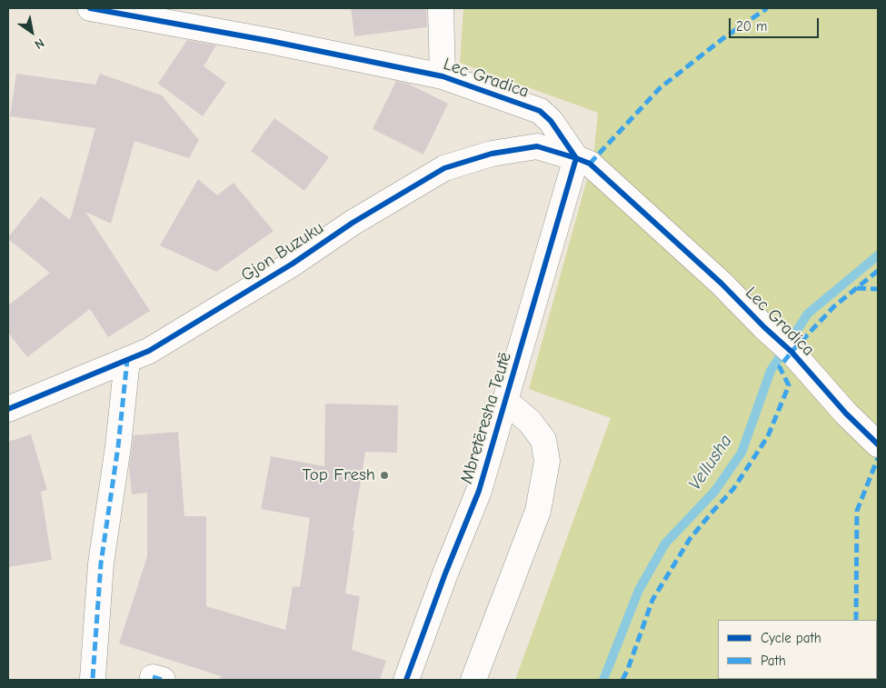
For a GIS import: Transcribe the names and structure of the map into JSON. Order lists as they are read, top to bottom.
{
  "streets": {
    "street": ["Lec Gradica", "Gjon Buzuku", "Mbretëresha Teutë"]
  },
  "crossings": [
    ["Lec Gradica", "Gjon Buzuku"],
    ["Lec Gradica", "Mbretëresha Teutë"],
    ["Gjon Buzuku", "Mbretëresha Teutë"]
  ],
  "water": ["Vellusha"],
  "places": ["Top Fresh"],
  "legend": ["Cycle path", "Path"],
  "scale_bar": "20 m",
  "north": "bottom right"
}
